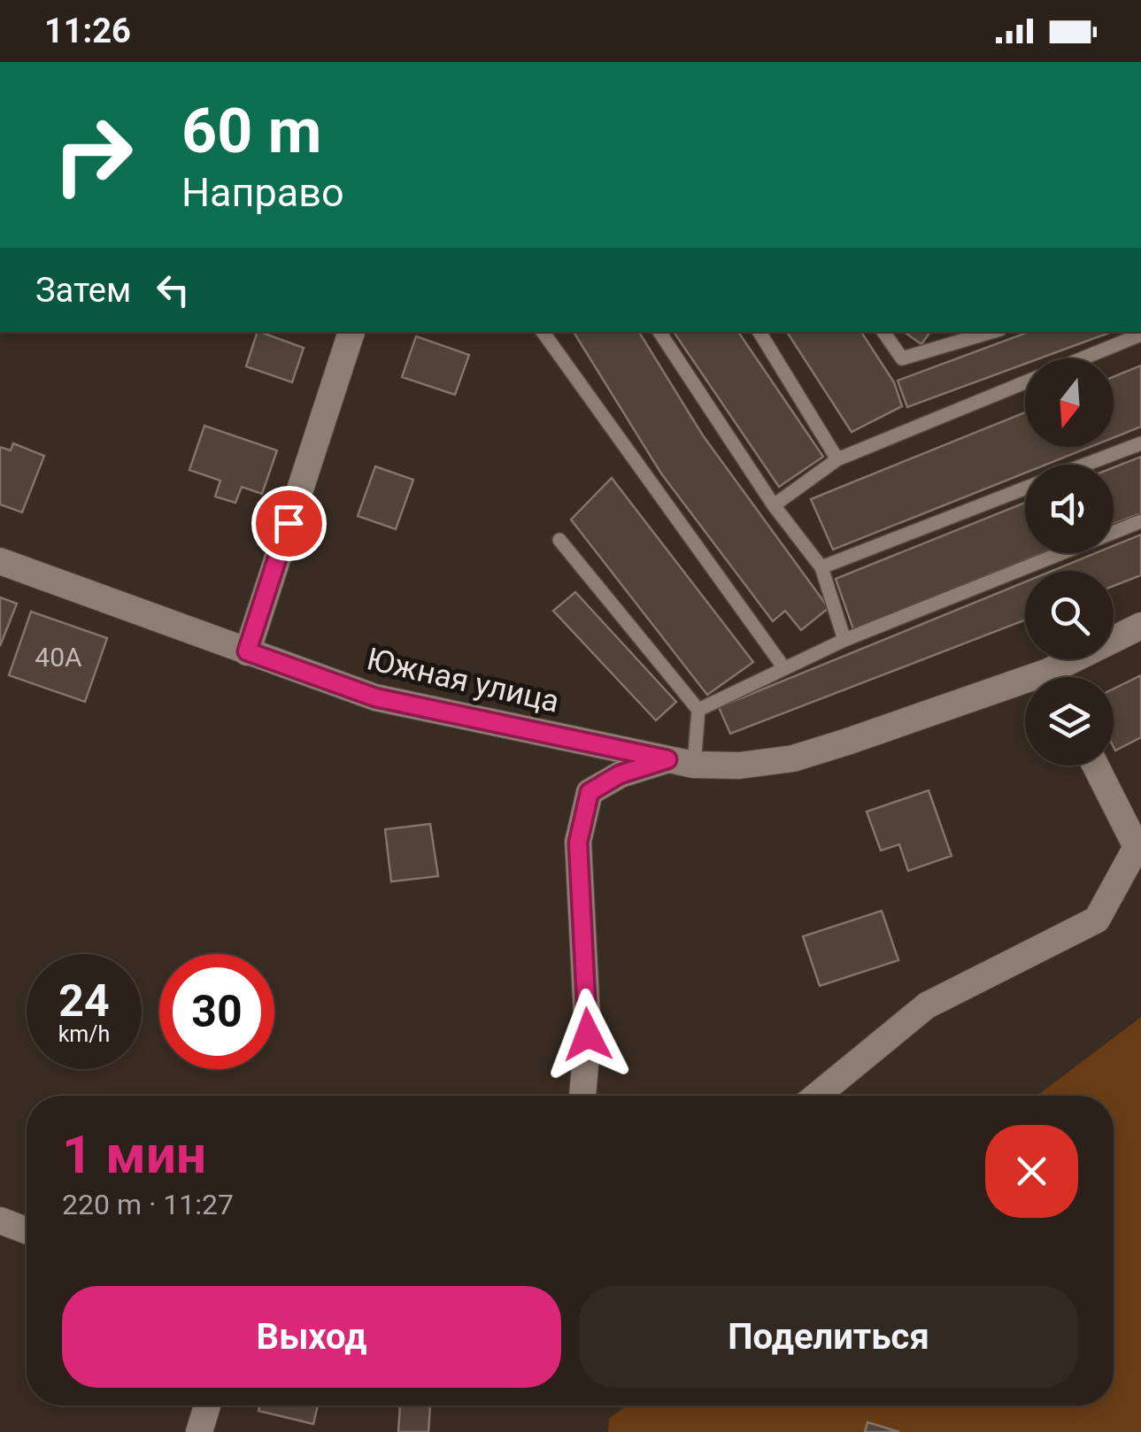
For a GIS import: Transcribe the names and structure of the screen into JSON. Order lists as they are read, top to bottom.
{
  "streets": {
    "street": ["Южная улица"]
  },
  "house_numbers": ["40А"],
  "north": "bottom",
  "page": {
    "status": "11:26",
    "turn": ["60 m", "Направо"],
    "then": "Затем",
    "speed": "24 km/h",
    "limit": "30",
    "heading": ["1 мин", "220 m · 11:27"],
    "buttons": ["Выход", "Поделиться"]
  }
}
